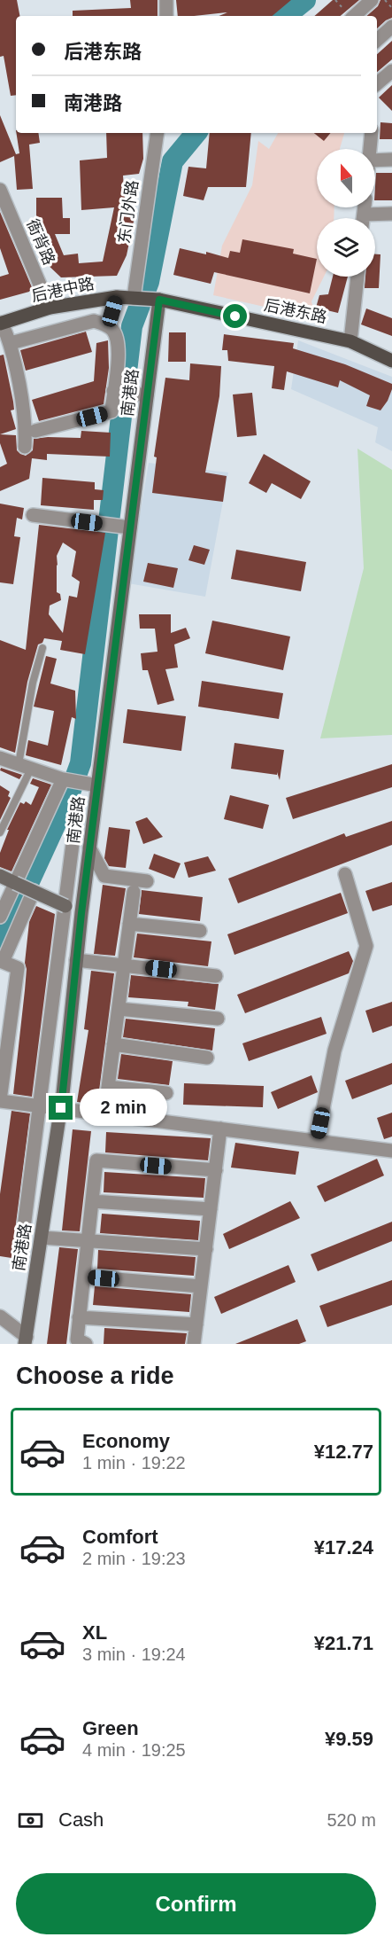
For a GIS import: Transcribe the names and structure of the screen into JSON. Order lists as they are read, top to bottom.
{
  "streets": {
    "main road": ["后港中路", "后港东路"],
    "street": ["东门外路", "衙背路", "南港路"]
  },
  "crossings": [
    ["东门外路", "后港中路"],
    ["衙背路", "后港中路"],
    ["后港中路", "后港东路"],
    ["后港中路", "南港路"],
    ["后港东路", "南港路"]
  ],
  "north": "top",
  "page": {
    "banner": ["后港东路", "南港路"],
    "bubble": "2 min",
    "heading": "Choose a ride",
    "list": [
      {
        "name": "Economy",
        "note": "1 min · 19:22",
        "value": "¥12.77"
      },
      {
        "name": "Comfort",
        "note": "2 min · 19:23",
        "value": "¥17.24"
      },
      {
        "name": "XL",
        "note": "3 min · 19:24",
        "value": "¥21.71"
      },
      {
        "name": "Green",
        "note": "4 min · 19:25",
        "value": "¥9.59"
      }
    ],
    "pay": ["Cash", "520 m"],
    "buttons": "Confirm"
  }
}
